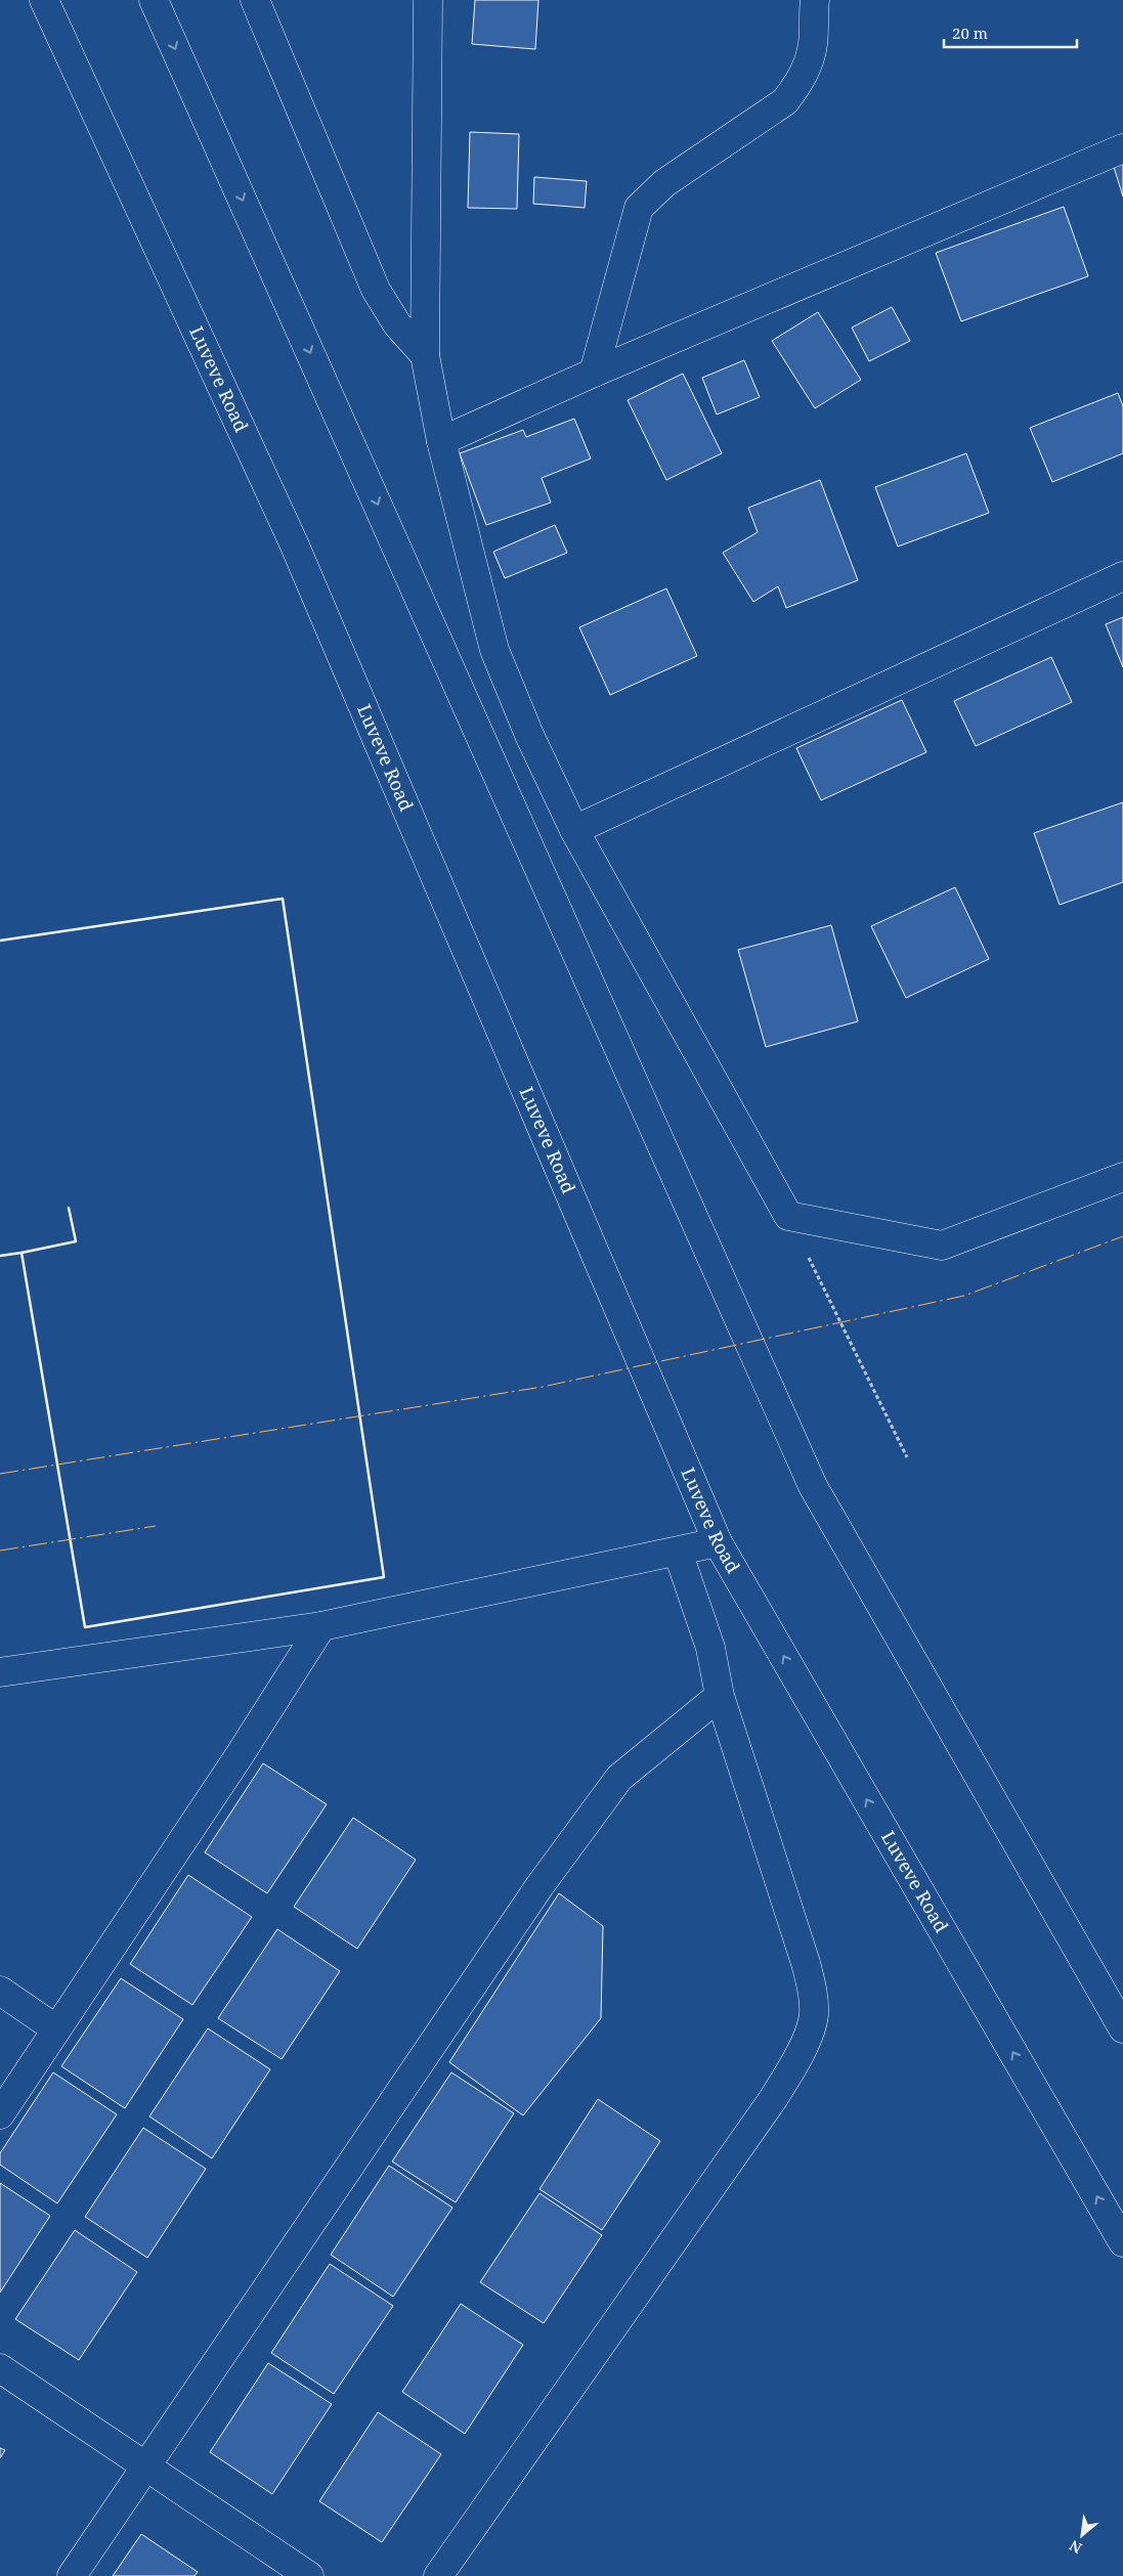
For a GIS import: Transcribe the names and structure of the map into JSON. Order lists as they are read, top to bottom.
{
  "streets": {
    "street": ["Luveve Road"]
  },
  "scale_bar": "20 m",
  "north": "bottom left"
}
